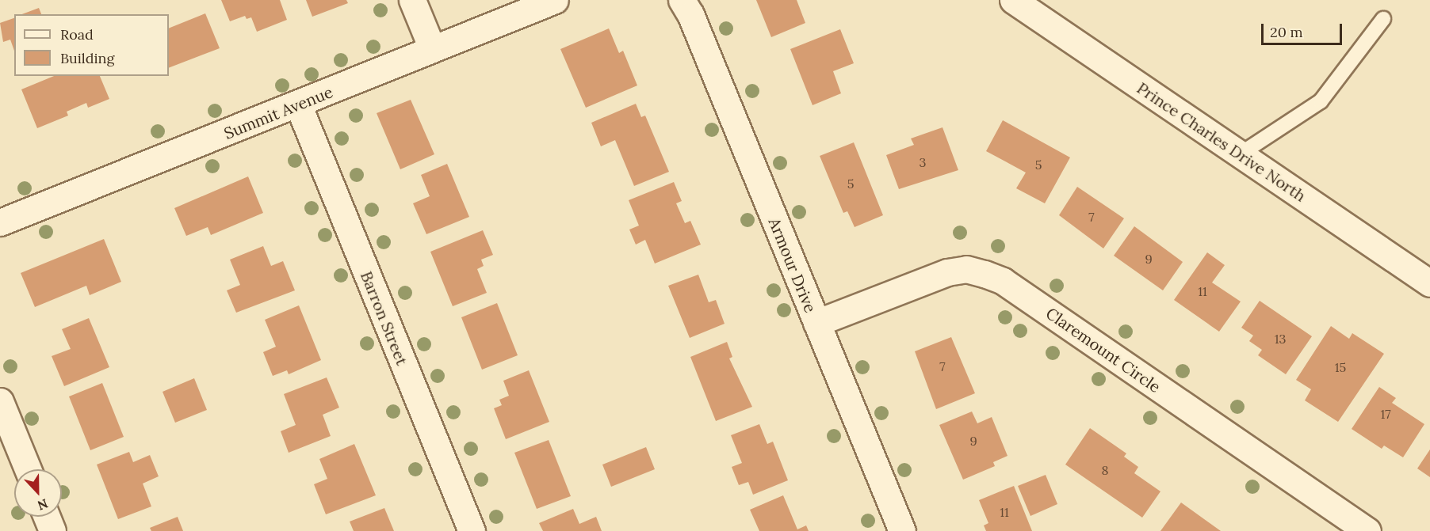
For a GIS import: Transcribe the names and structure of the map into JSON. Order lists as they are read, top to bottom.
{
  "streets": {
    "street": [
      "Summit Avenue",
      "Prince Charles Drive North",
      "Armour Drive",
      "Barron Street",
      "Claremount Circle"
    ]
  },
  "crossings": [
    ["Summit Avenue", "Barron Street"],
    ["Armour Drive", "Claremount Circle"]
  ],
  "house_numbers": [
    "3",
    "5",
    "5",
    "7",
    "9",
    "11",
    "13",
    "7",
    "15",
    "17",
    "9",
    "8",
    "11"
  ],
  "legend": ["Road", "Building"],
  "scale_bar": "20 m",
  "north": "bottom"
}
